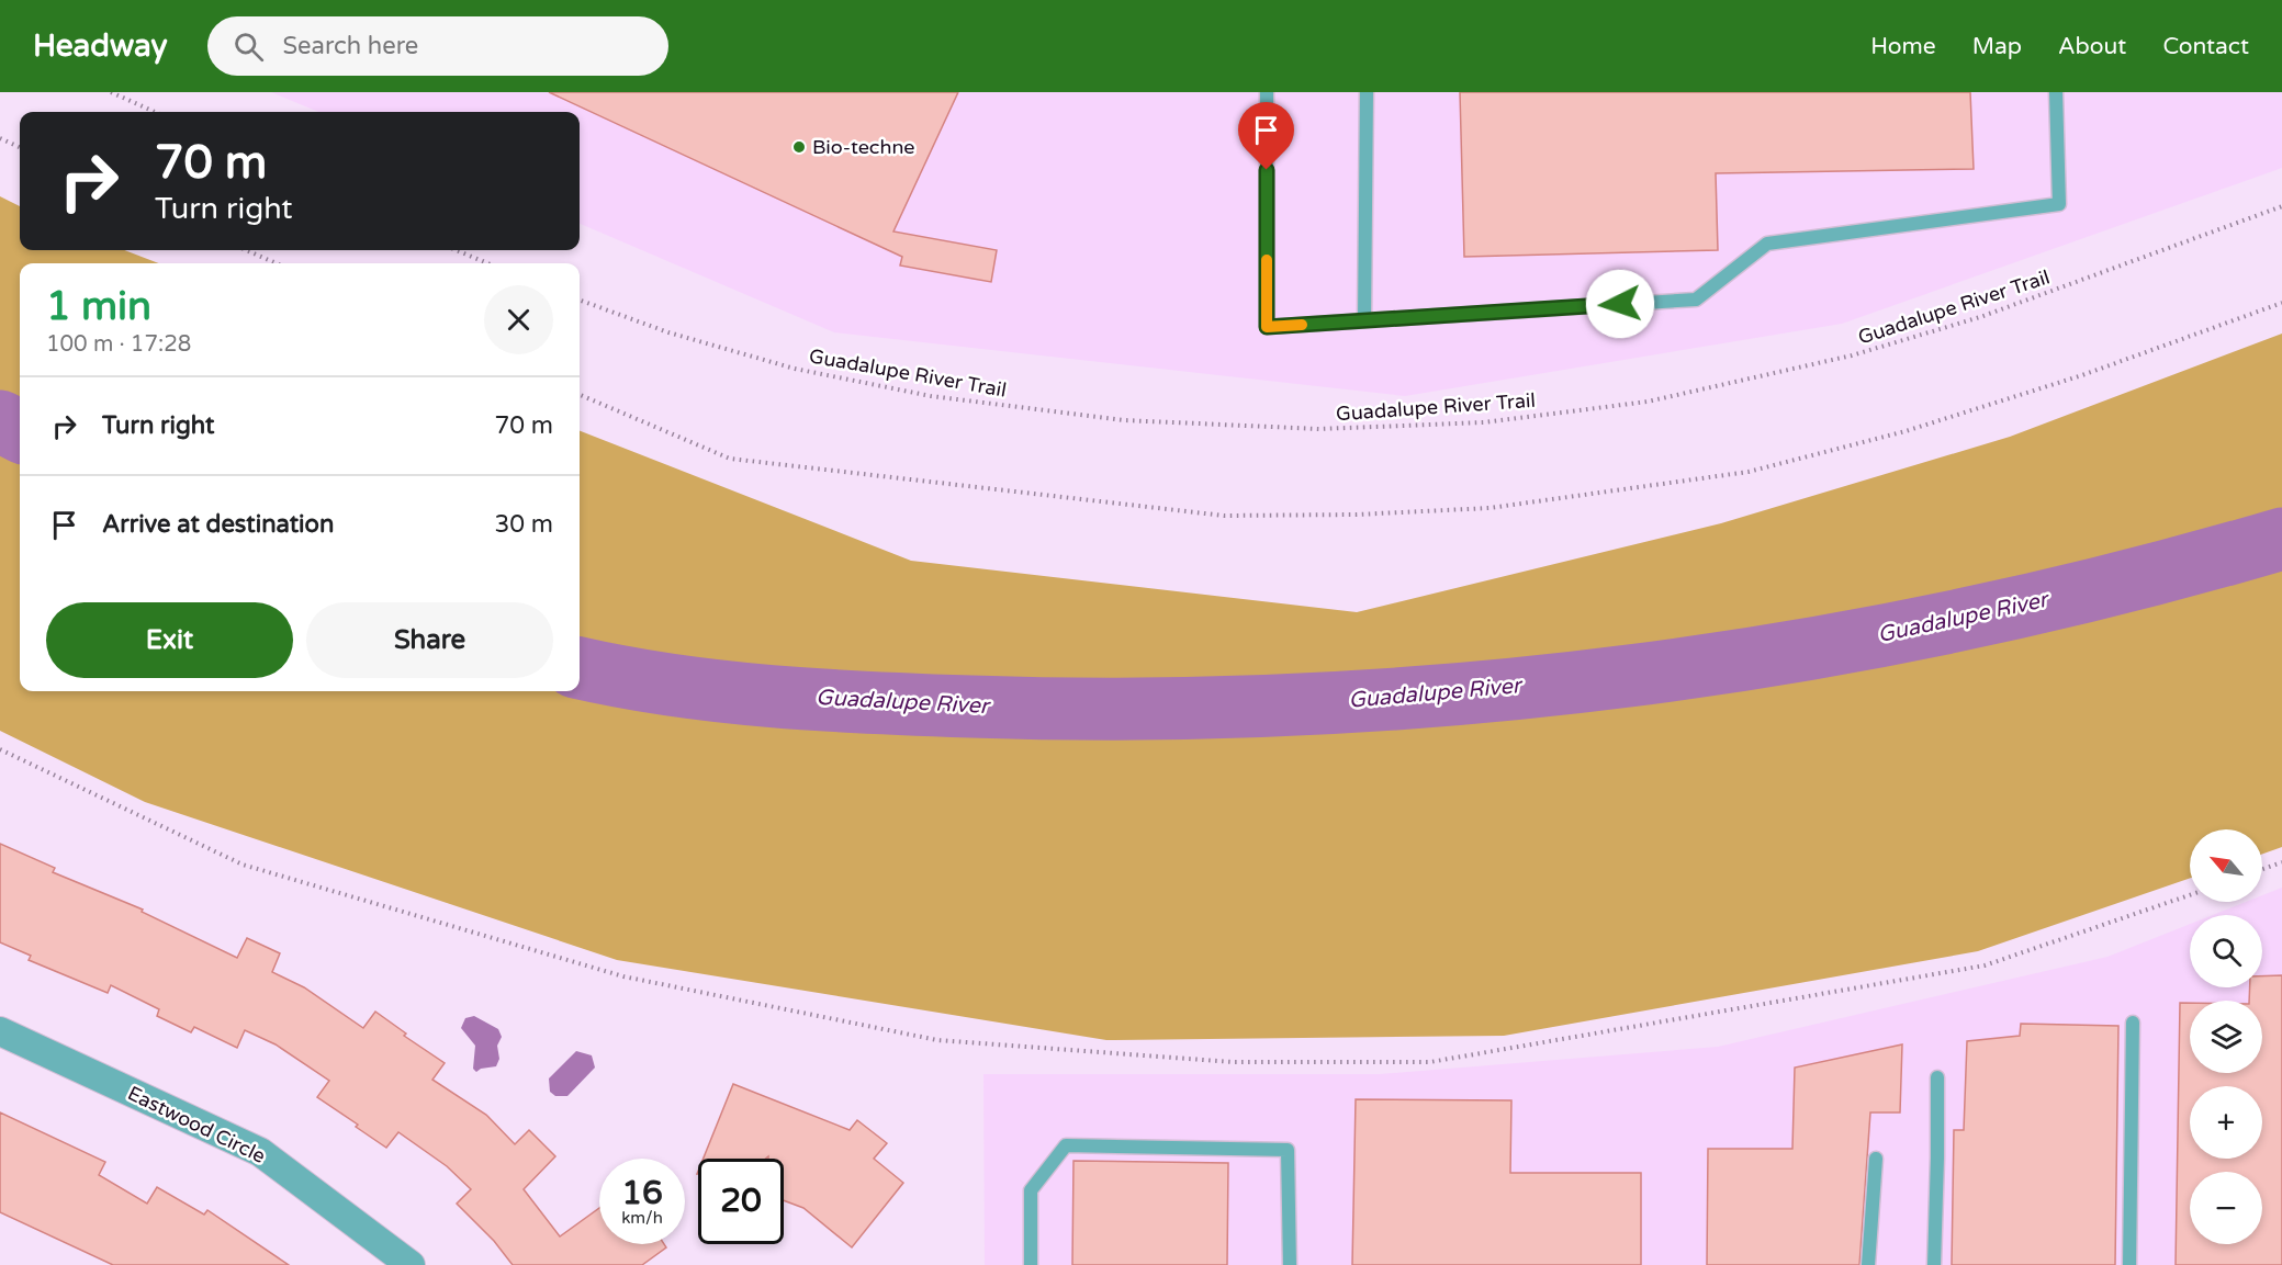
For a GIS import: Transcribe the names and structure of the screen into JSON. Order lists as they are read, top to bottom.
{
  "streets": {
    "street": ["Eastwood Circle"],
    "path": ["Guadalupe River Trail"]
  },
  "water": ["Guadalupe River"],
  "places": ["Bio-techne"],
  "north": "top left",
  "page": {
    "header": "Headway",
    "search": "Search here",
    "nav": [
      "Home",
      "Map",
      "About",
      "Contact"
    ],
    "turn": ["70 m", "Turn right"],
    "heading": ["1 min", "100 m · 17:28"],
    "list": [
      {
        "name": "Turn right",
        "value": "70 m"
      },
      {
        "name": "Arrive at destination",
        "value": "30 m"
      }
    ],
    "buttons": ["Exit", "Share"],
    "map_buttons": ["+", "−"],
    "speed": "16 km/h",
    "limit": "20"
  }
}
